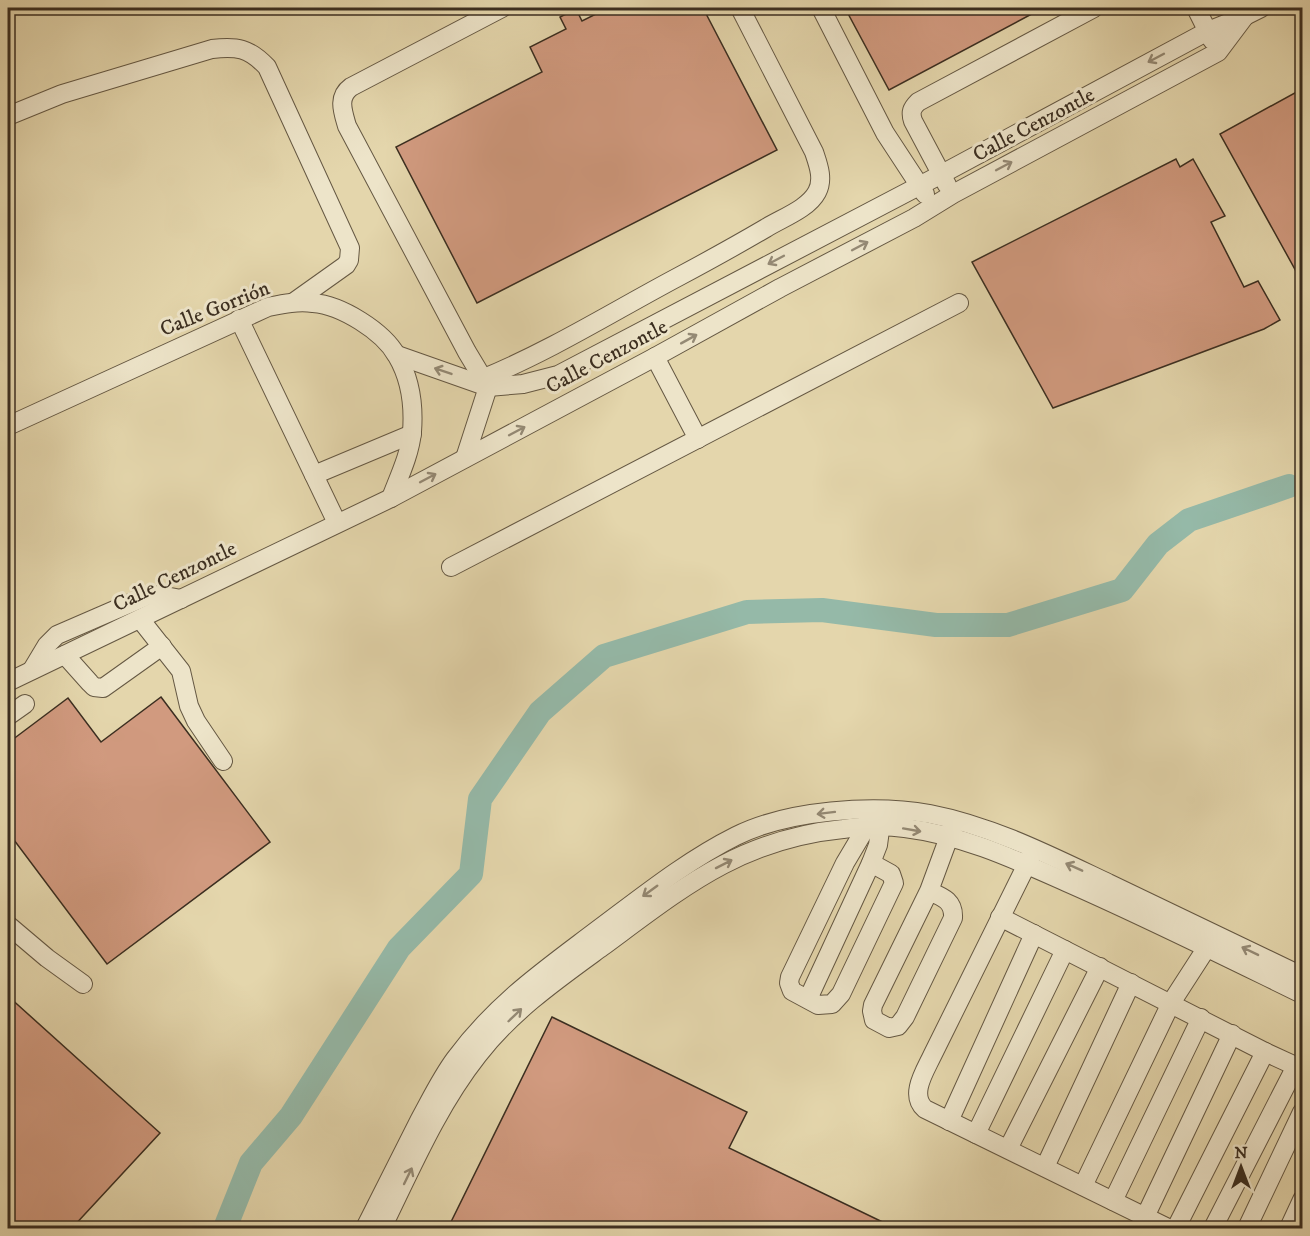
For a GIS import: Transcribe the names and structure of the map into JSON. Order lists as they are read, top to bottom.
{
  "streets": {
    "street": ["Calle Cenzontle", "Calle Gorrión"]
  },
  "crossings": [
    ["Calle Cenzontle", "Calle Gorrión"]
  ],
  "north": "top"
}
